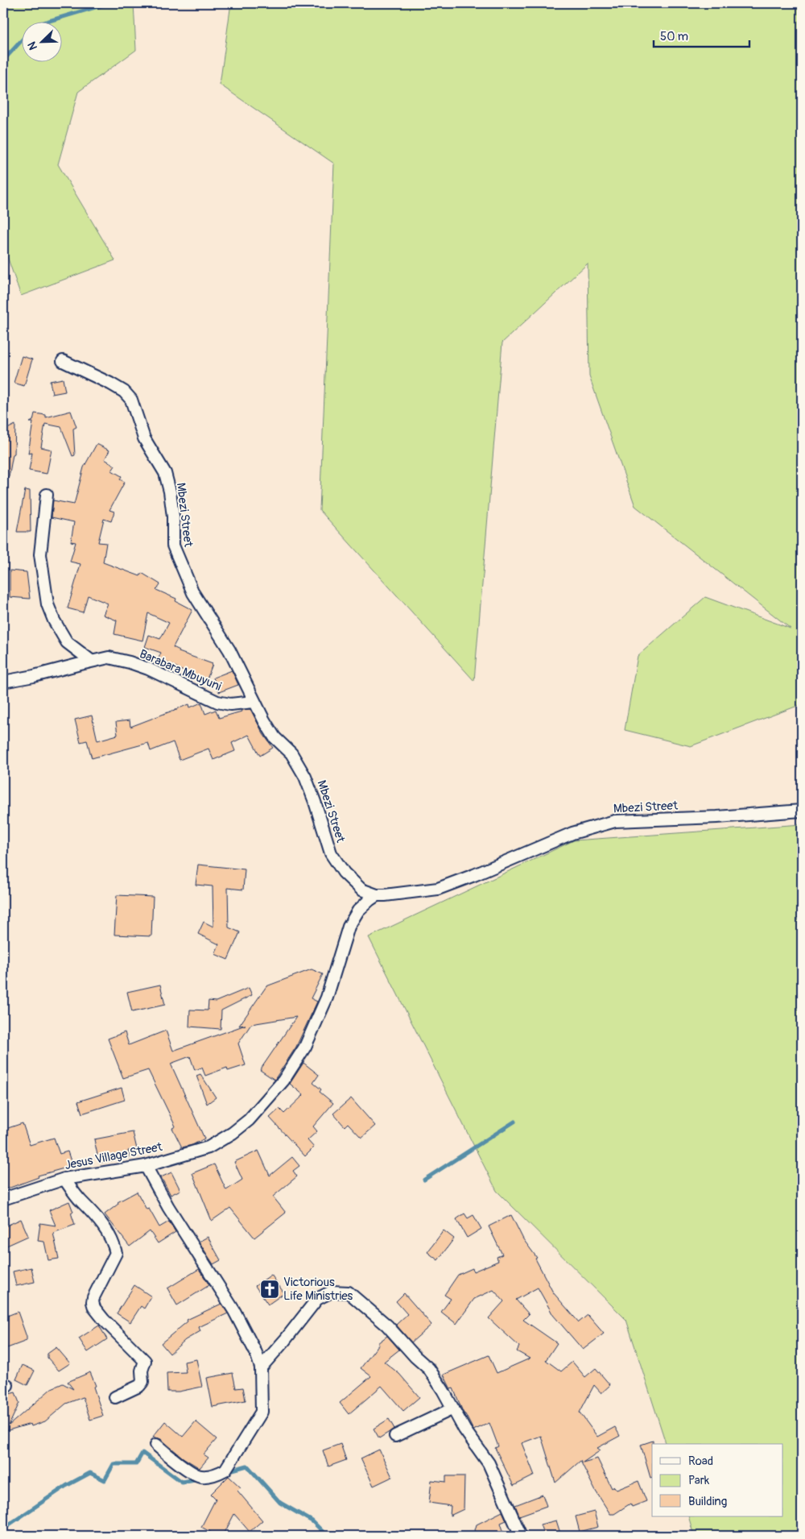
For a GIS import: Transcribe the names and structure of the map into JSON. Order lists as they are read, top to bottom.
{
  "streets": {
    "street": ["Mbezi Street", "Barabara Mbuyuni", "Jesus Village Street"]
  },
  "crossings": [
    ["Mbezi Street", "Barabara Mbuyuni"],
    ["Mbezi Street", "Jesus Village Street"]
  ],
  "places": {
    "church": ["Victorious Life Ministries"]
  },
  "legend": ["Road", "Park", "Building"],
  "scale_bar": "50 m",
  "north": "bottom left"
}
